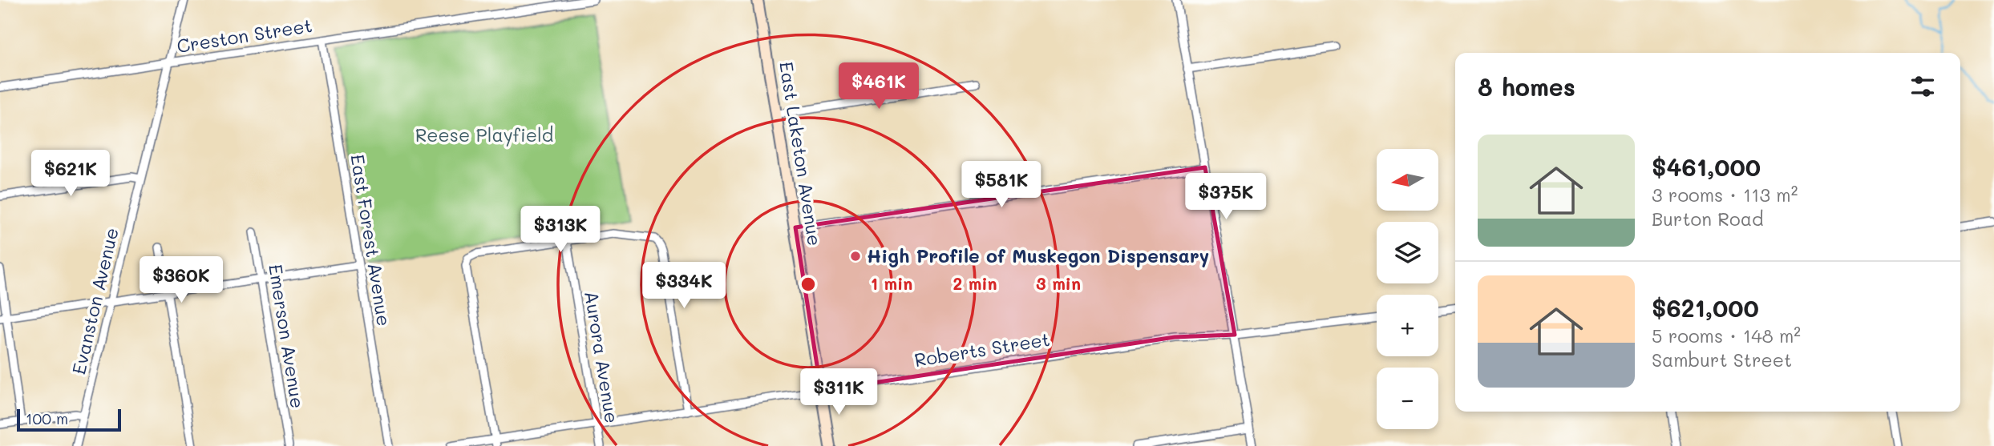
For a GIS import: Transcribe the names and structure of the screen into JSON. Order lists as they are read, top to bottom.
{
  "streets": {
    "main road": ["East Laketon Avenue"],
    "street": [
      "Creston Street",
      "East Forest Avenue",
      "Evanston Avenue",
      "Emerson Avenue",
      "Roberts Street",
      "Aurora Avenue"
    ]
  },
  "crossings": [
    ["Creston Street", "East Forest Avenue"],
    ["Creston Street", "Evanston Avenue"],
    ["East Laketon Avenue", "Roberts Street"],
    ["Roberts Street", "Aurora Avenue"]
  ],
  "parks": ["Reese Playfield"],
  "places": ["High Profile of Muskegon Dispensary"],
  "scale_bar": "100 m",
  "north": "left",
  "page": {
    "heading": "8 homes",
    "price": [
      "$461K",
      "$621K",
      "$581K",
      "$375K",
      "$313K",
      "$360K",
      "$334K",
      "$311K"
    ],
    "list": [
      {
        "name": "$461,000",
        "note": "3 rooms · 113 m² · Burton Road"
      },
      {
        "name": "$621,000",
        "note": "5 rooms · 148 m² · Samburt Street"
      }
    ],
    "map_buttons": ["+", "−"],
    "scale": "100 m"
  },
  "rings": ["1 min", "2 min", "3 min"]
}
